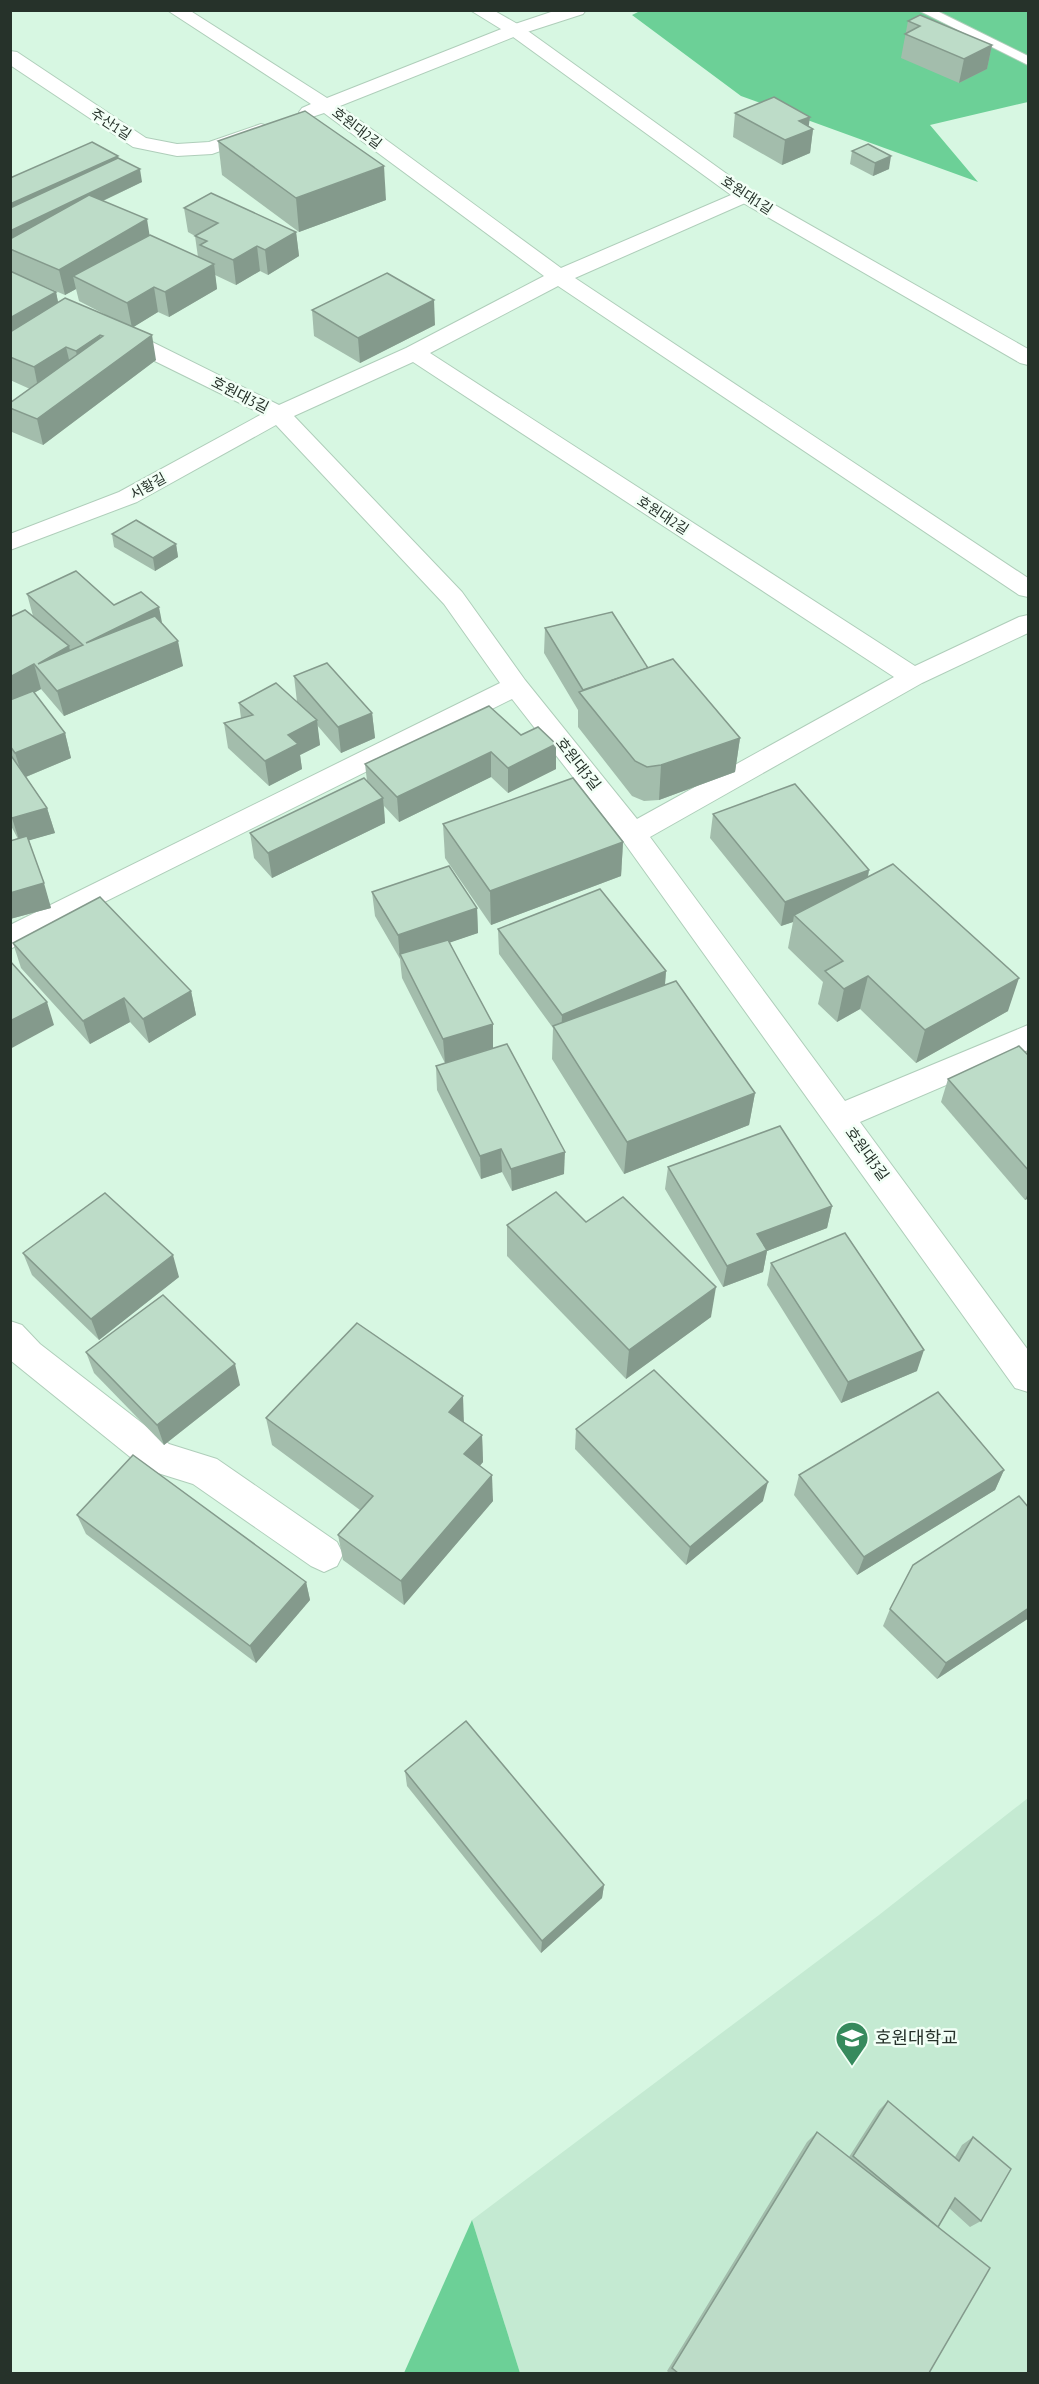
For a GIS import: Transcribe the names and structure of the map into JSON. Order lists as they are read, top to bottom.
{
  "streets": {
    "street": [
      "주산1길",
      "호원대2길",
      "호원대1길",
      "호원대3길",
      "서황길"
    ]
  },
  "crossings": [
    ["호원대3길", "서황길"]
  ],
  "places": {
    "school or university": ["호원대학교"]
  }
}
